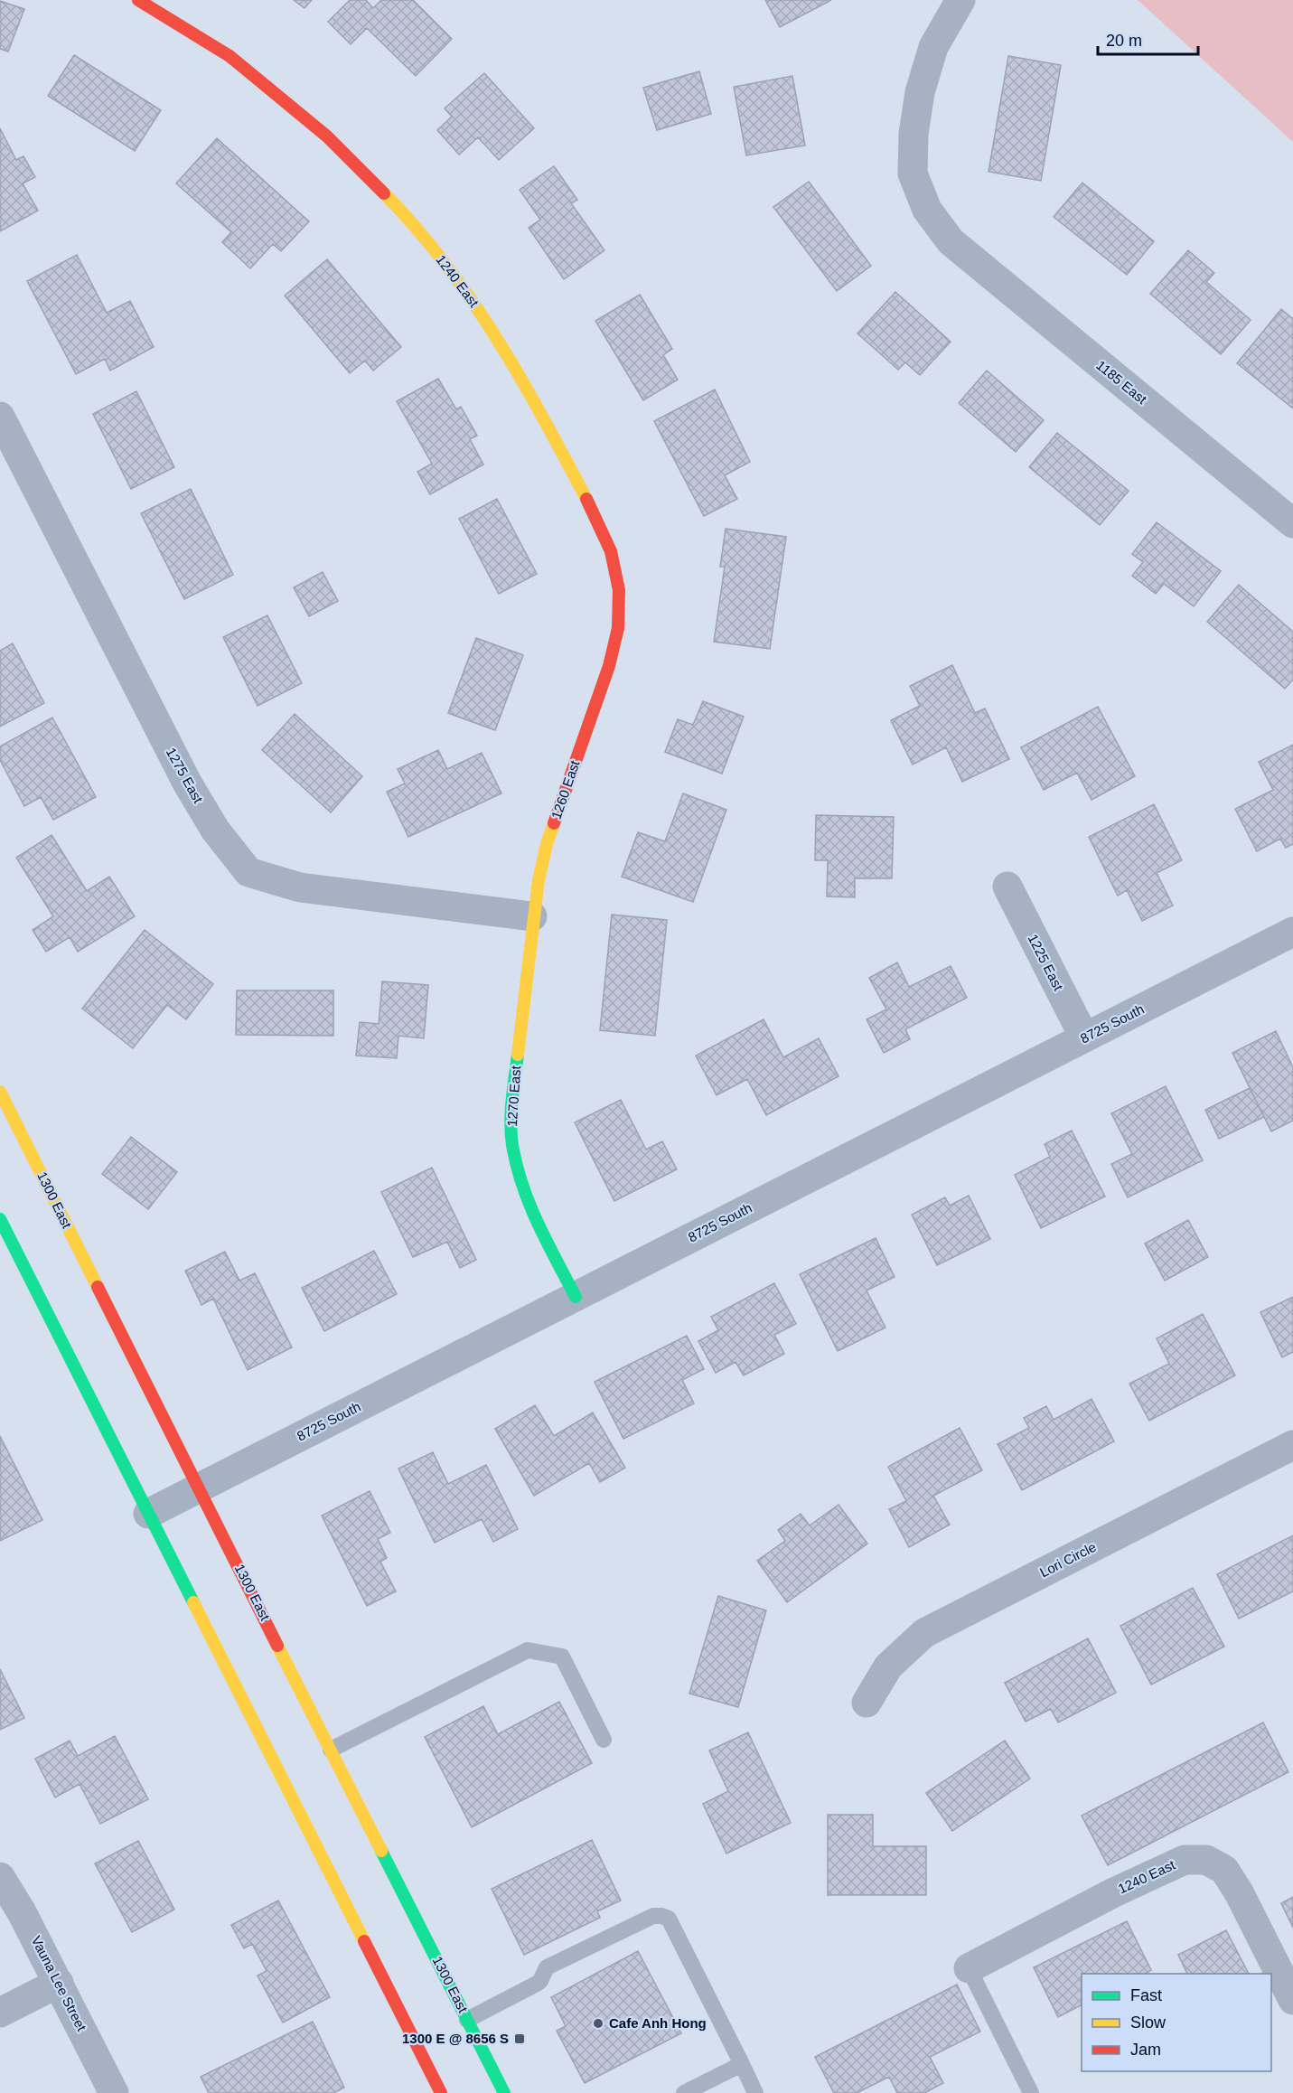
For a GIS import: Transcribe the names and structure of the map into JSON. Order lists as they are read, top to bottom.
{
  "streets": {
    "main road": [
      "1240 East",
      "1260 East",
      "1270 East",
      "1300 East"
    ],
    "street": [
      "1185 East",
      "1275 East",
      "1225 East",
      "8725 South",
      "Lori Circle",
      "Vauna Lee Street"
    ]
  },
  "crossings": [
    ["1240 East", "1260 East"],
    ["1275 East", "1260 East"],
    ["1275 East", "1270 East"],
    ["1260 East", "1270 East"],
    ["1225 East", "8725 South"],
    ["8725 South", "1270 East"],
    ["8725 South", "1300 East"]
  ],
  "places": {
    "other": ["Cafe Anh Hong"],
    "transit": ["1300 E @ 8656 S"]
  },
  "legend": ["Fast", "Slow", "Jam"],
  "scale_bar": "20 m"
}
